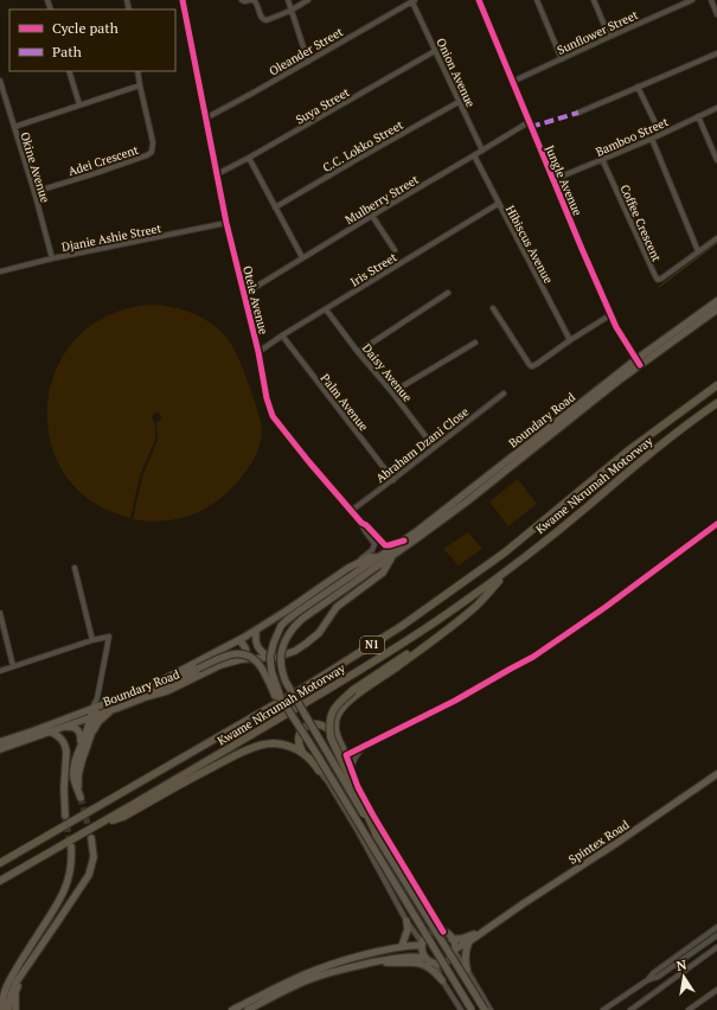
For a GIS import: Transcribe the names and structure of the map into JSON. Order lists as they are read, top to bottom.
{
  "streets": {
    "highway": ["Kwame Nkrumah Motorway", "N1"],
    "main road": ["Boundary Road", "Spintex Road"],
    "street": [
      "Sunflower Street",
      "Oleander Street",
      "Onion Avenue",
      "Suya Street",
      "Bamboo Street",
      "C.C. Lokko Street",
      "Adei Crescent",
      "Okine Avenue",
      "Jungle Avenue",
      "Mulberry Street",
      "Coffee Crescent",
      "Djanie Ashie Street",
      "Hibiscus Avenue",
      "Iris Street",
      "Otele Avenue",
      "Daisy Avenue",
      "Palm Avenue",
      "Abraham Dzani Close"
    ]
  },
  "crossings": [
    ["Sunflower Street", "Jungle Avenue"],
    ["Oleander Street", "Onion Avenue"],
    ["Oleander Street", "Otele Avenue"],
    ["Onion Avenue", "Suya Street"],
    ["Onion Avenue", "C.C. Lokko Street"],
    ["Onion Avenue", "Mulberry Street"],
    ["Suya Street", "Otele Avenue"],
    ["Bamboo Street", "Jungle Avenue"],
    ["Bamboo Street", "Coffee Crescent"],
    ["Adei Crescent", "Okine Avenue"],
    ["Okine Avenue", "Djanie Ashie Street"],
    ["Jungle Avenue", "Mulberry Street"],
    ["Jungle Avenue", "Boundary Road"],
    ["Mulberry Street", "Hibiscus Avenue"],
    ["Mulberry Street", "Otele Avenue"],
    ["Djanie Ashie Street", "Otele Avenue"],
    ["Hibiscus Avenue", "Iris Street"],
    ["Iris Street", "Otele Avenue"],
    ["Iris Street", "Daisy Avenue"],
    ["Iris Street", "Palm Avenue"],
    ["Otele Avenue", "Boundary Road"],
    ["Otele Avenue", "Abraham Dzani Close"],
    ["Daisy Avenue", "Abraham Dzani Close"],
    ["Palm Avenue", "Abraham Dzani Close"]
  ],
  "legend": ["Cycle path", "Path"],
  "north": "top"
}
